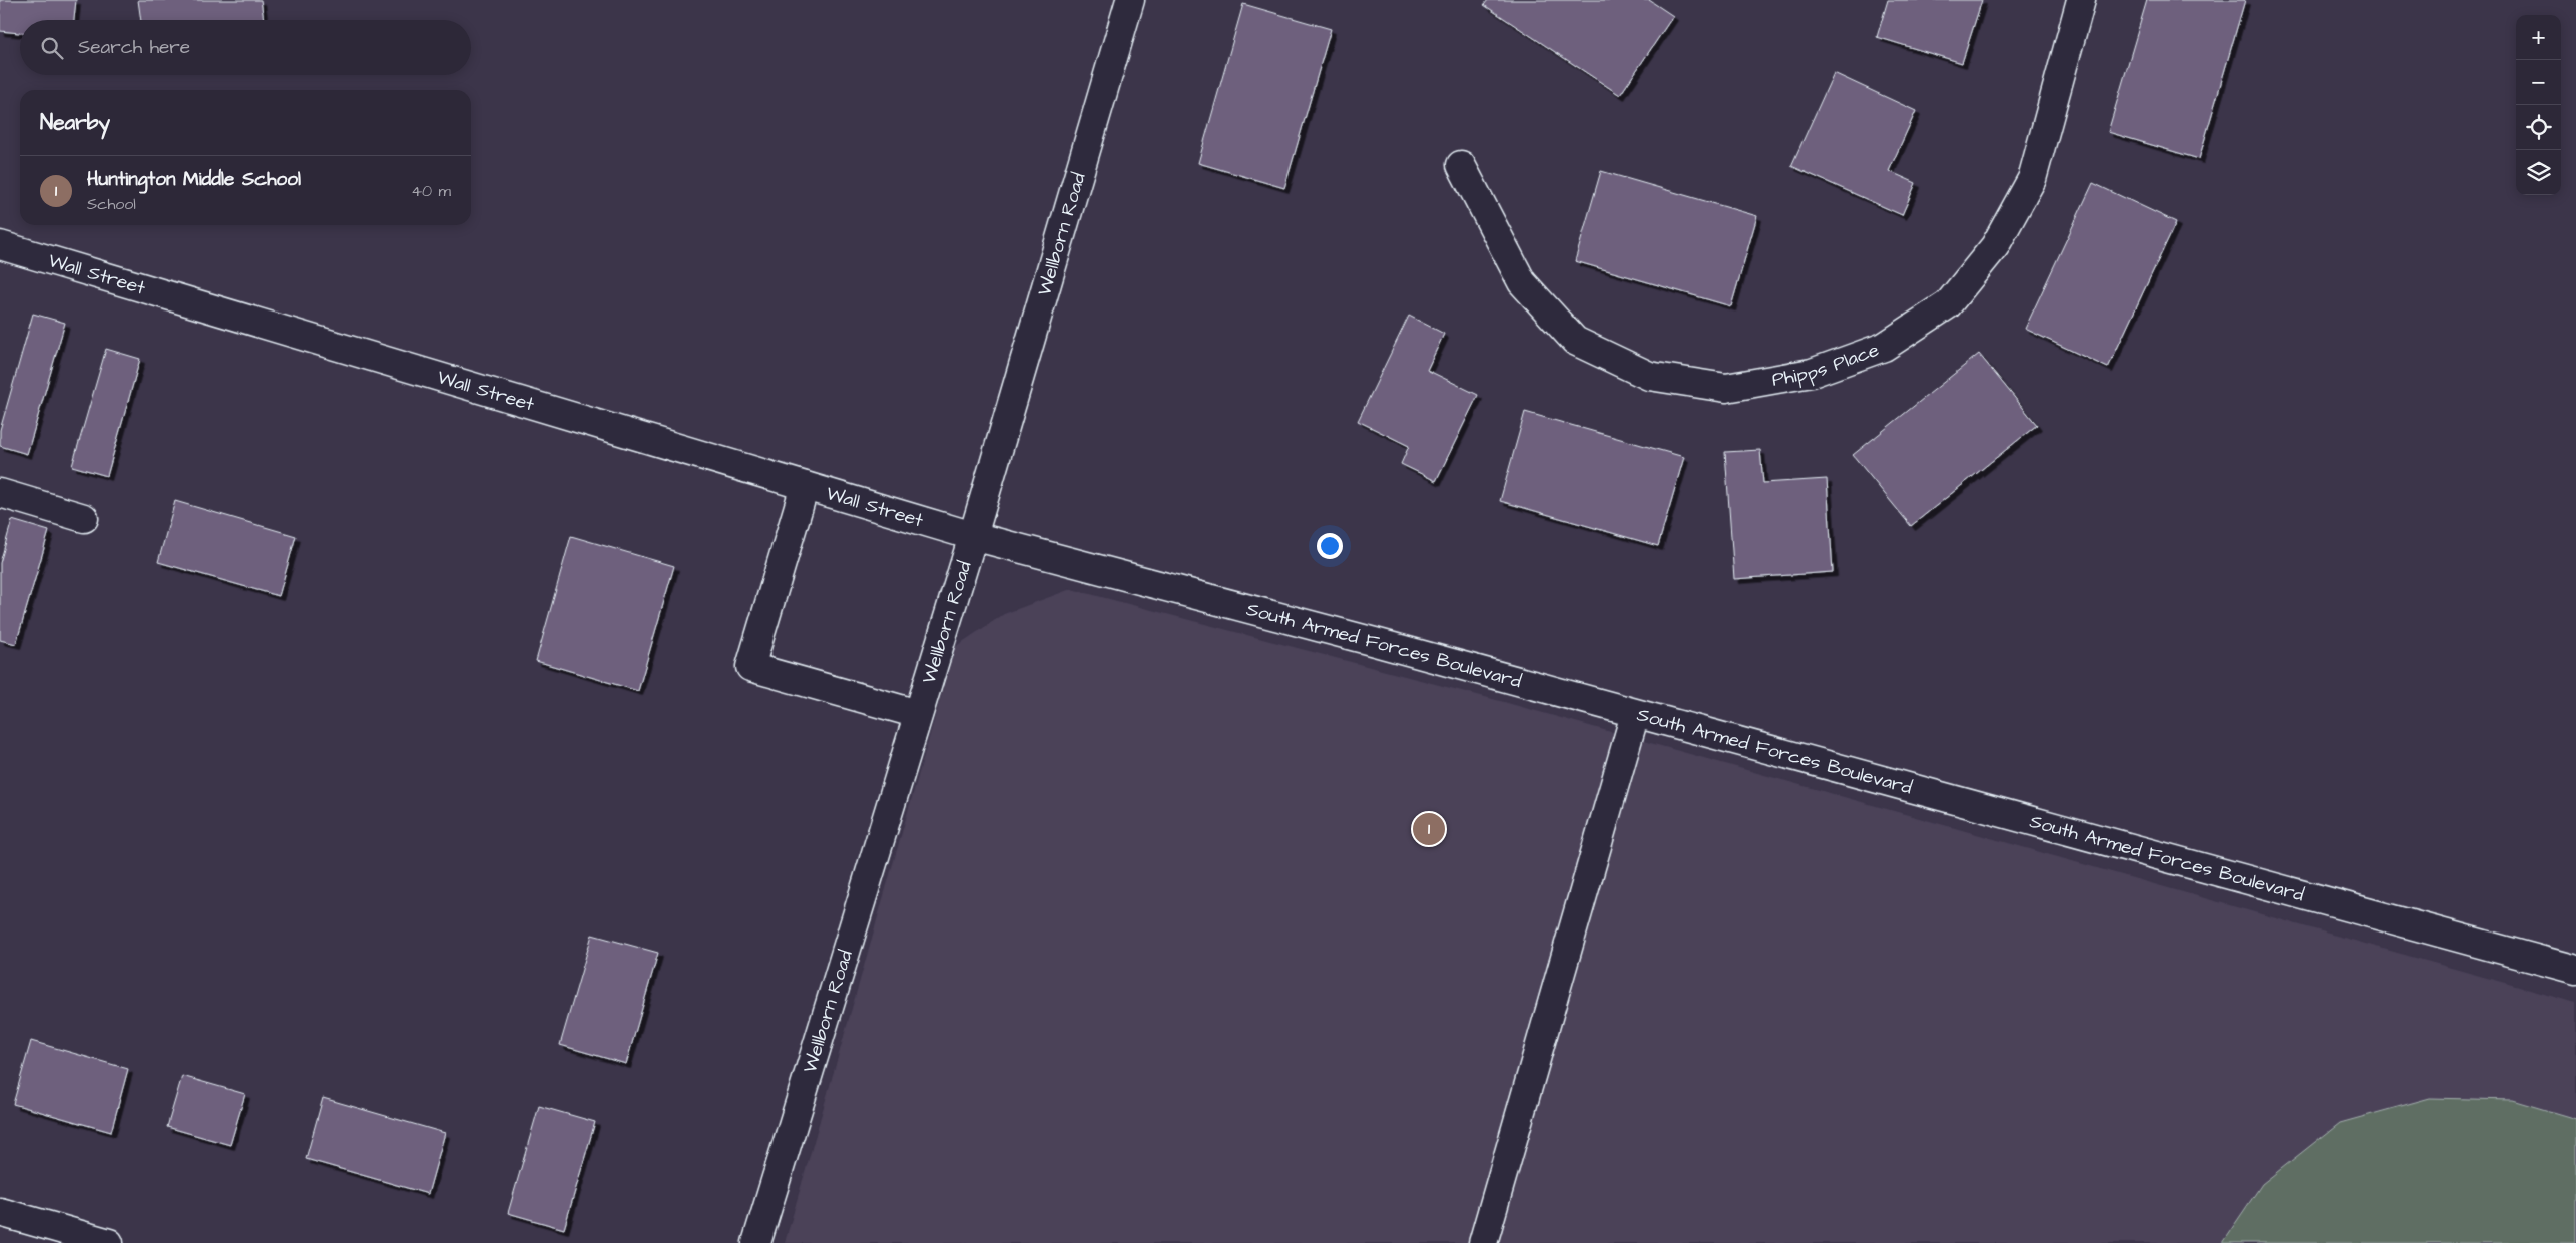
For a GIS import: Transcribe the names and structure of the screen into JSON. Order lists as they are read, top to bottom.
{
  "streets": {
    "street": [
      "Wellborn Road",
      "Wall Street",
      "Phipps Place",
      "South Armed Forces Boulevard"
    ]
  },
  "crossings": [
    ["Wellborn Road", "Wall Street"],
    ["Wellborn Road", "South Armed Forces Boulevard"],
    ["Wall Street", "South Armed Forces Boulevard"]
  ],
  "page": {
    "map_buttons": ["+", "−"],
    "search": "Search here",
    "heading": "Nearby",
    "list": [
      {
        "mark": "1",
        "name": "Huntington Middle School",
        "note": "School",
        "value": "40 m"
      }
    ],
    "pins": "1"
  }
}
